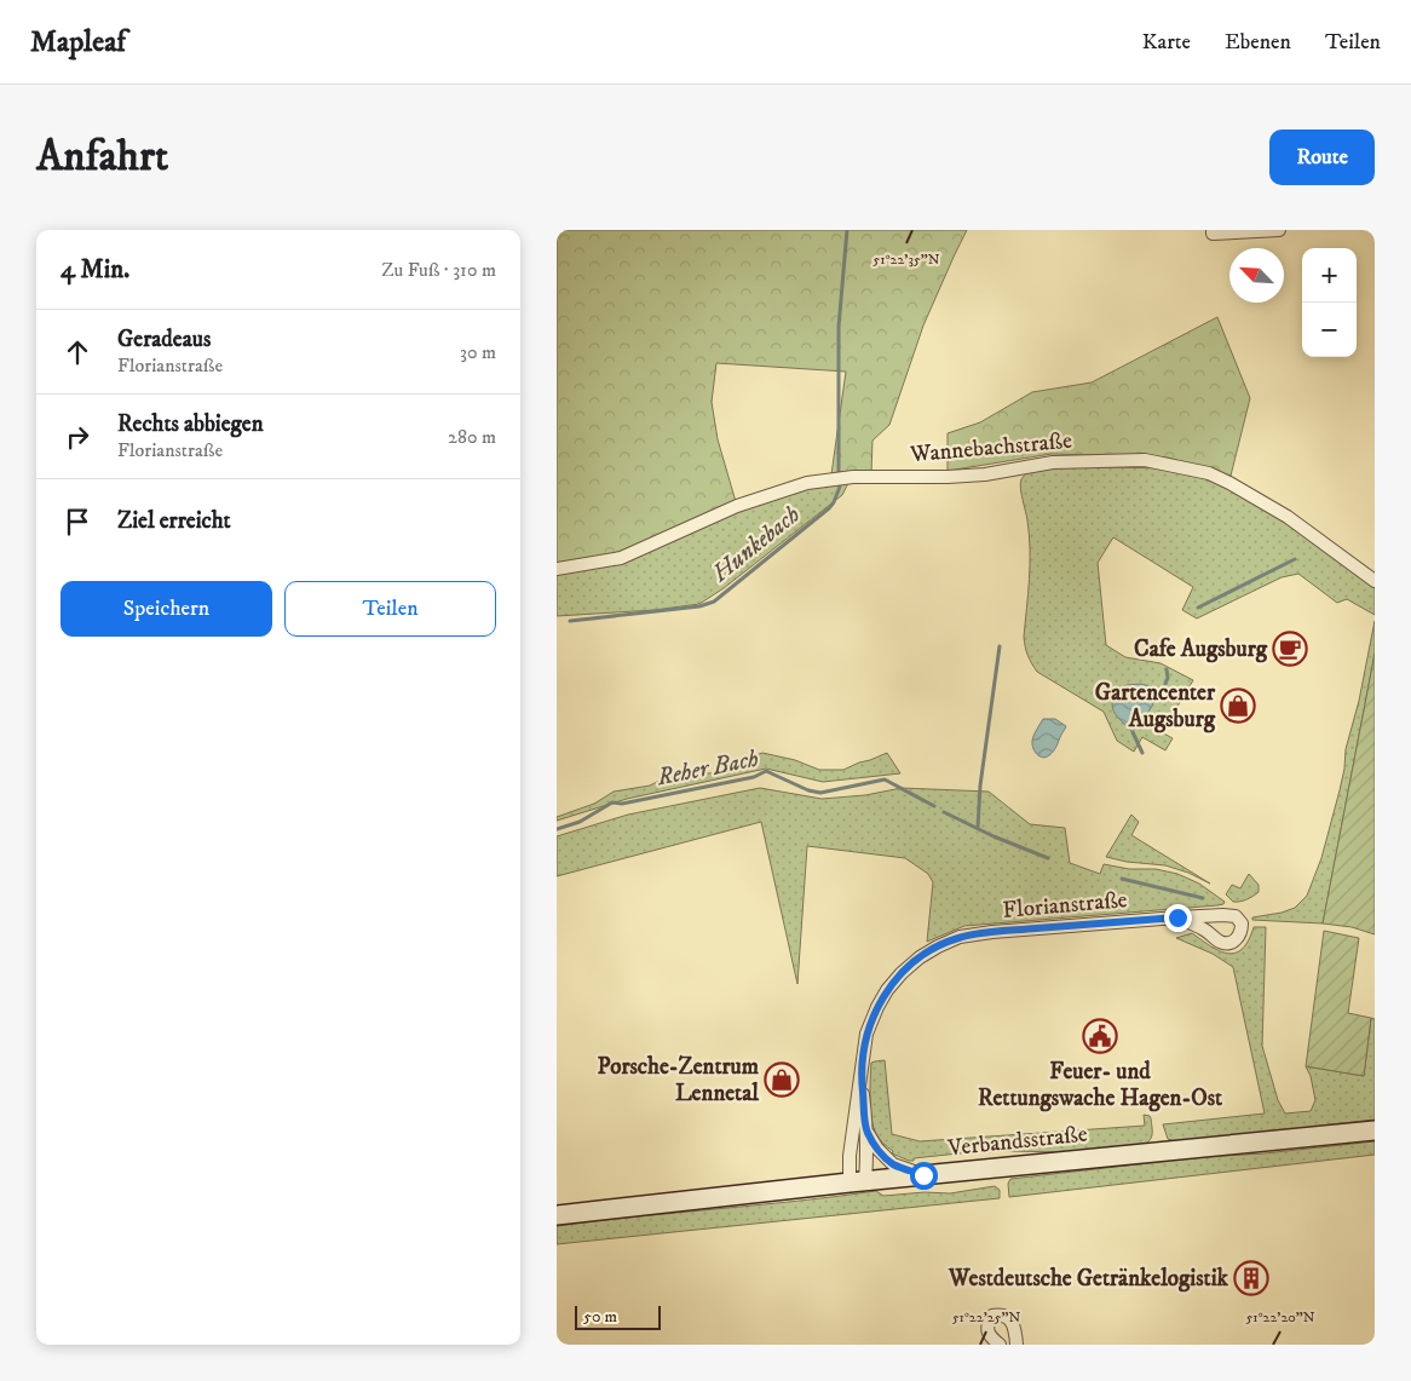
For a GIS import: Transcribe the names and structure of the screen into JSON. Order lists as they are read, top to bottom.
{
  "streets": {
    "main road": ["Verbandsstraße"],
    "street": ["Wannebachstraße", "Florianstraße"]
  },
  "crossings": [
    ["Florianstraße", "Verbandsstraße"]
  ],
  "water": ["Hunkebach", "Reher Bach"],
  "places": {
    "cafe": ["Cafe Augsburg"],
    "shop": ["Gartencenter Augsburg", "Porsche-Zentrum Lennetal"],
    "public building": ["Feuer- und Rettungswache Hagen-Ost"],
    "building": ["Westdeutsche Getränkelogistik"]
  },
  "scale_bar": "50 m",
  "north": "top left",
  "page": {
    "header": "Mapleaf",
    "nav": ["Karte", "Ebenen", "Teilen"],
    "buttons": [
      "Route",
      ["Speichern", "Teilen"]
    ],
    "title": "Anfahrt",
    "heading": ["4 Min.", "Zu Fuß · 310 m"],
    "map_buttons": ["+", "−"],
    "list": [
      ["Geradeaus", "Florianstraße", "30 m"],
      ["Rechts abbiegen", "Florianstraße", "280 m"],
      "Ziel erreicht"
    ],
    "scale": "50 m"
  },
  "coordinates": ["51°22'35\"N", "51°22'25\"N", "51°22'20\"N"]
}
